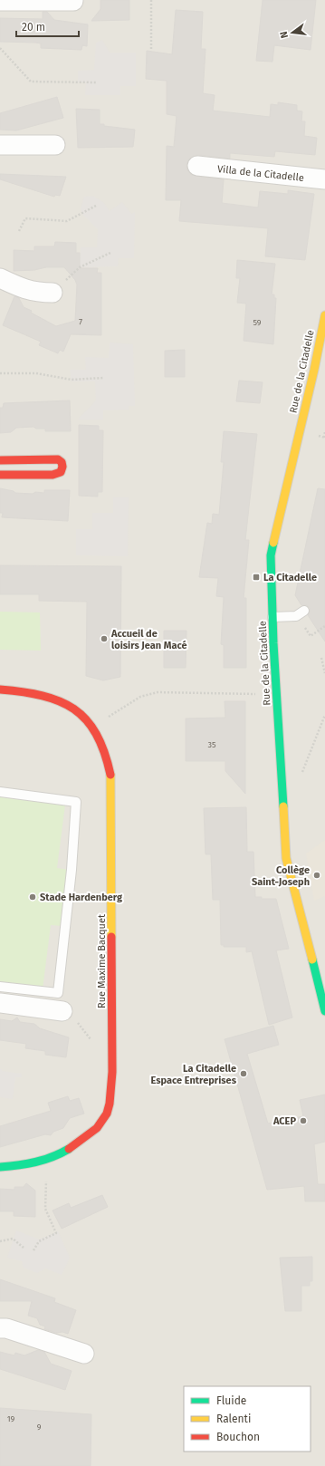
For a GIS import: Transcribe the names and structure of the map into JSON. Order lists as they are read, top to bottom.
{
  "streets": {
    "street": ["Villa de la Citadelle", "Rue de la Citadelle", "Rue Maxime Bacquet"]
  },
  "places": {
    "transit": ["La Citadelle"],
    "other": [
      "Accueil de loisirs Jean Macé",
      "Collège Saint-Joseph",
      "Stade Hardenberg",
      "La Citadelle Espace Entreprises",
      "ACEP"
    ]
  },
  "house_numbers": [
    "7",
    "59",
    "35",
    "19",
    "9"
  ],
  "legend": ["Fluide", "Ralenti", "Bouchon"],
  "scale_bar": "20 m",
  "north": "left"
}
